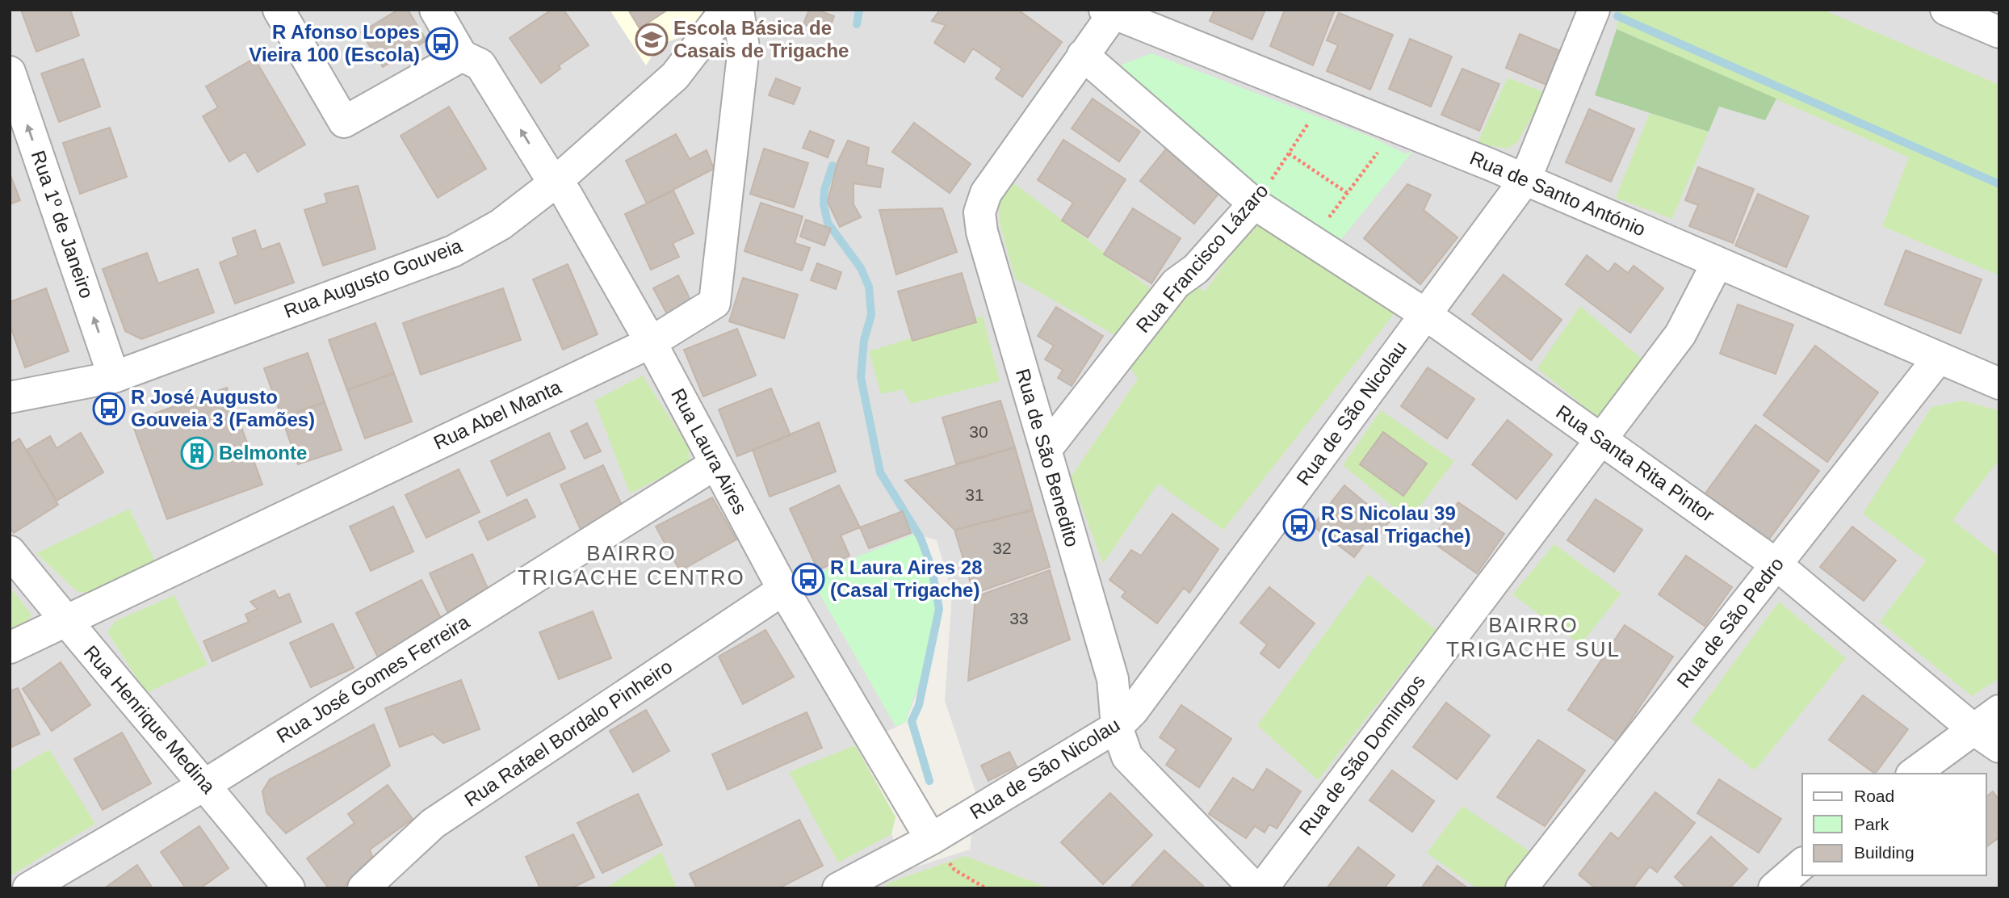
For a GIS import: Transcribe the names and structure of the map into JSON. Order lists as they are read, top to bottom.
{
  "streets": {
    "street": [
      "Rua de Santo António",
      "Rua 1º de Janeiro",
      "Rua Francisco Lázaro",
      "Rua Augusto Gouveia",
      "Rua de São Nicolau",
      "Rua Abel Manta",
      "Rua Laura Aires",
      "Rua de São Benedito",
      "Rua Santa Rita Pintor",
      "Rua de São Pedro",
      "Rua José Gomes Ferreira",
      "Rua Henrique Medina",
      "Rua Rafael Bordalo Pinheiro",
      "Rua de São Domingos"
    ]
  },
  "crossings": [
    ["Rua de Santo António", "Rua de São Nicolau"],
    ["Rua de Santo António", "Rua de São Benedito"],
    ["Rua de Santo António", "Rua de São Pedro"],
    ["Rua de Santo António", "Rua de São Domingos"],
    ["Rua 1º de Janeiro", "Rua Augusto Gouveia"],
    ["Rua Francisco Lázaro", "Rua de São Benedito"],
    ["Rua Francisco Lázaro", "Rua Santa Rita Pintor"],
    ["Rua Augusto Gouveia", "Rua Laura Aires"],
    ["Rua de São Nicolau", "Rua Laura Aires"],
    ["Rua de São Nicolau", "Rua de São Benedito"],
    ["Rua de São Nicolau", "Rua Santa Rita Pintor"],
    ["Rua Abel Manta", "Rua Laura Aires"],
    ["Rua Abel Manta", "Rua Henrique Medina"],
    ["Rua Laura Aires", "Rua José Gomes Ferreira"],
    ["Rua Laura Aires", "Rua Rafael Bordalo Pinheiro"],
    ["Rua de São Benedito", "Rua Santa Rita Pintor"],
    ["Rua Santa Rita Pintor", "Rua de São Pedro"],
    ["Rua Santa Rita Pintor", "Rua de São Domingos"],
    ["Rua José Gomes Ferreira", "Rua Henrique Medina"]
  ],
  "one_way": ["Rua 1º de Janeiro"],
  "districts": ["BAIRRO TRIGACHE CENTRO", "BAIRRO TRIGACHE SUL"],
  "places": {
    "school or university": ["Escola Básica de Casais de Trigache"],
    "bus stop": [
      "R Afonso Lopes Vieira 100 (Escola)",
      "R José Augusto Gouveia 3 (Famões)",
      "R S Nicolau 39 (Casal Trigache)",
      "R Laura Aires 28 (Casal Trigache)"
    ],
    "building": ["Belmonte"]
  },
  "house_numbers": [
    "30",
    "31",
    "32",
    "33"
  ],
  "legend": ["Road", "Park", "Building"]
}
